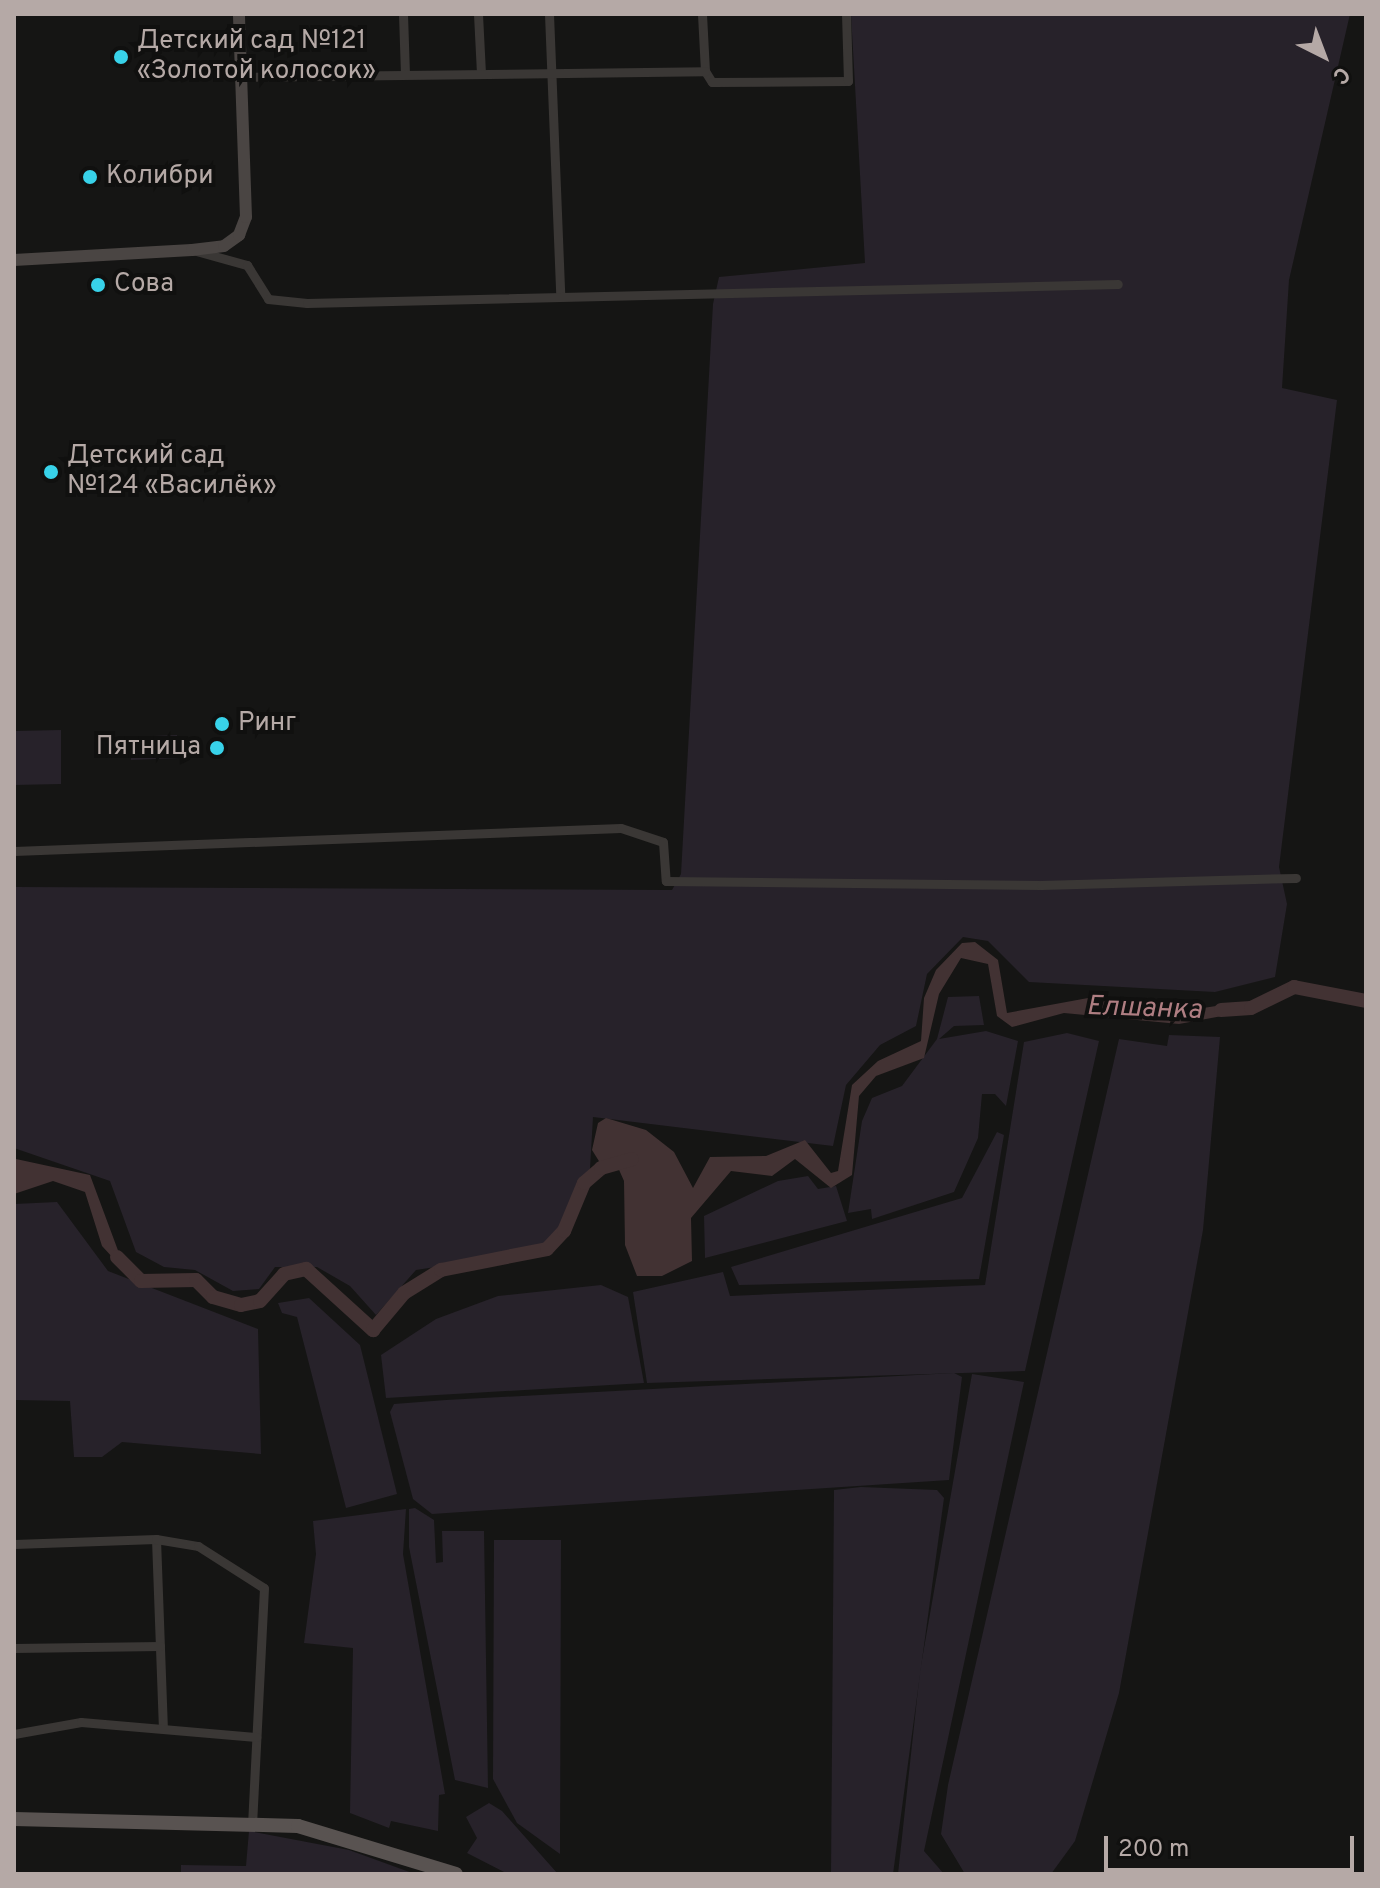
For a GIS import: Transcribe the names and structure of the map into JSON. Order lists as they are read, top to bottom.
{
  "water": ["Елшанка"],
  "places": [
    "Детский сад №121 «Золотой колосок»",
    "Колибри",
    "Сова",
    "Детский сад №124 «Василёк»",
    "Ринг",
    "Пятница"
  ],
  "scale_bar": "200 m",
  "north": "bottom right"
}
